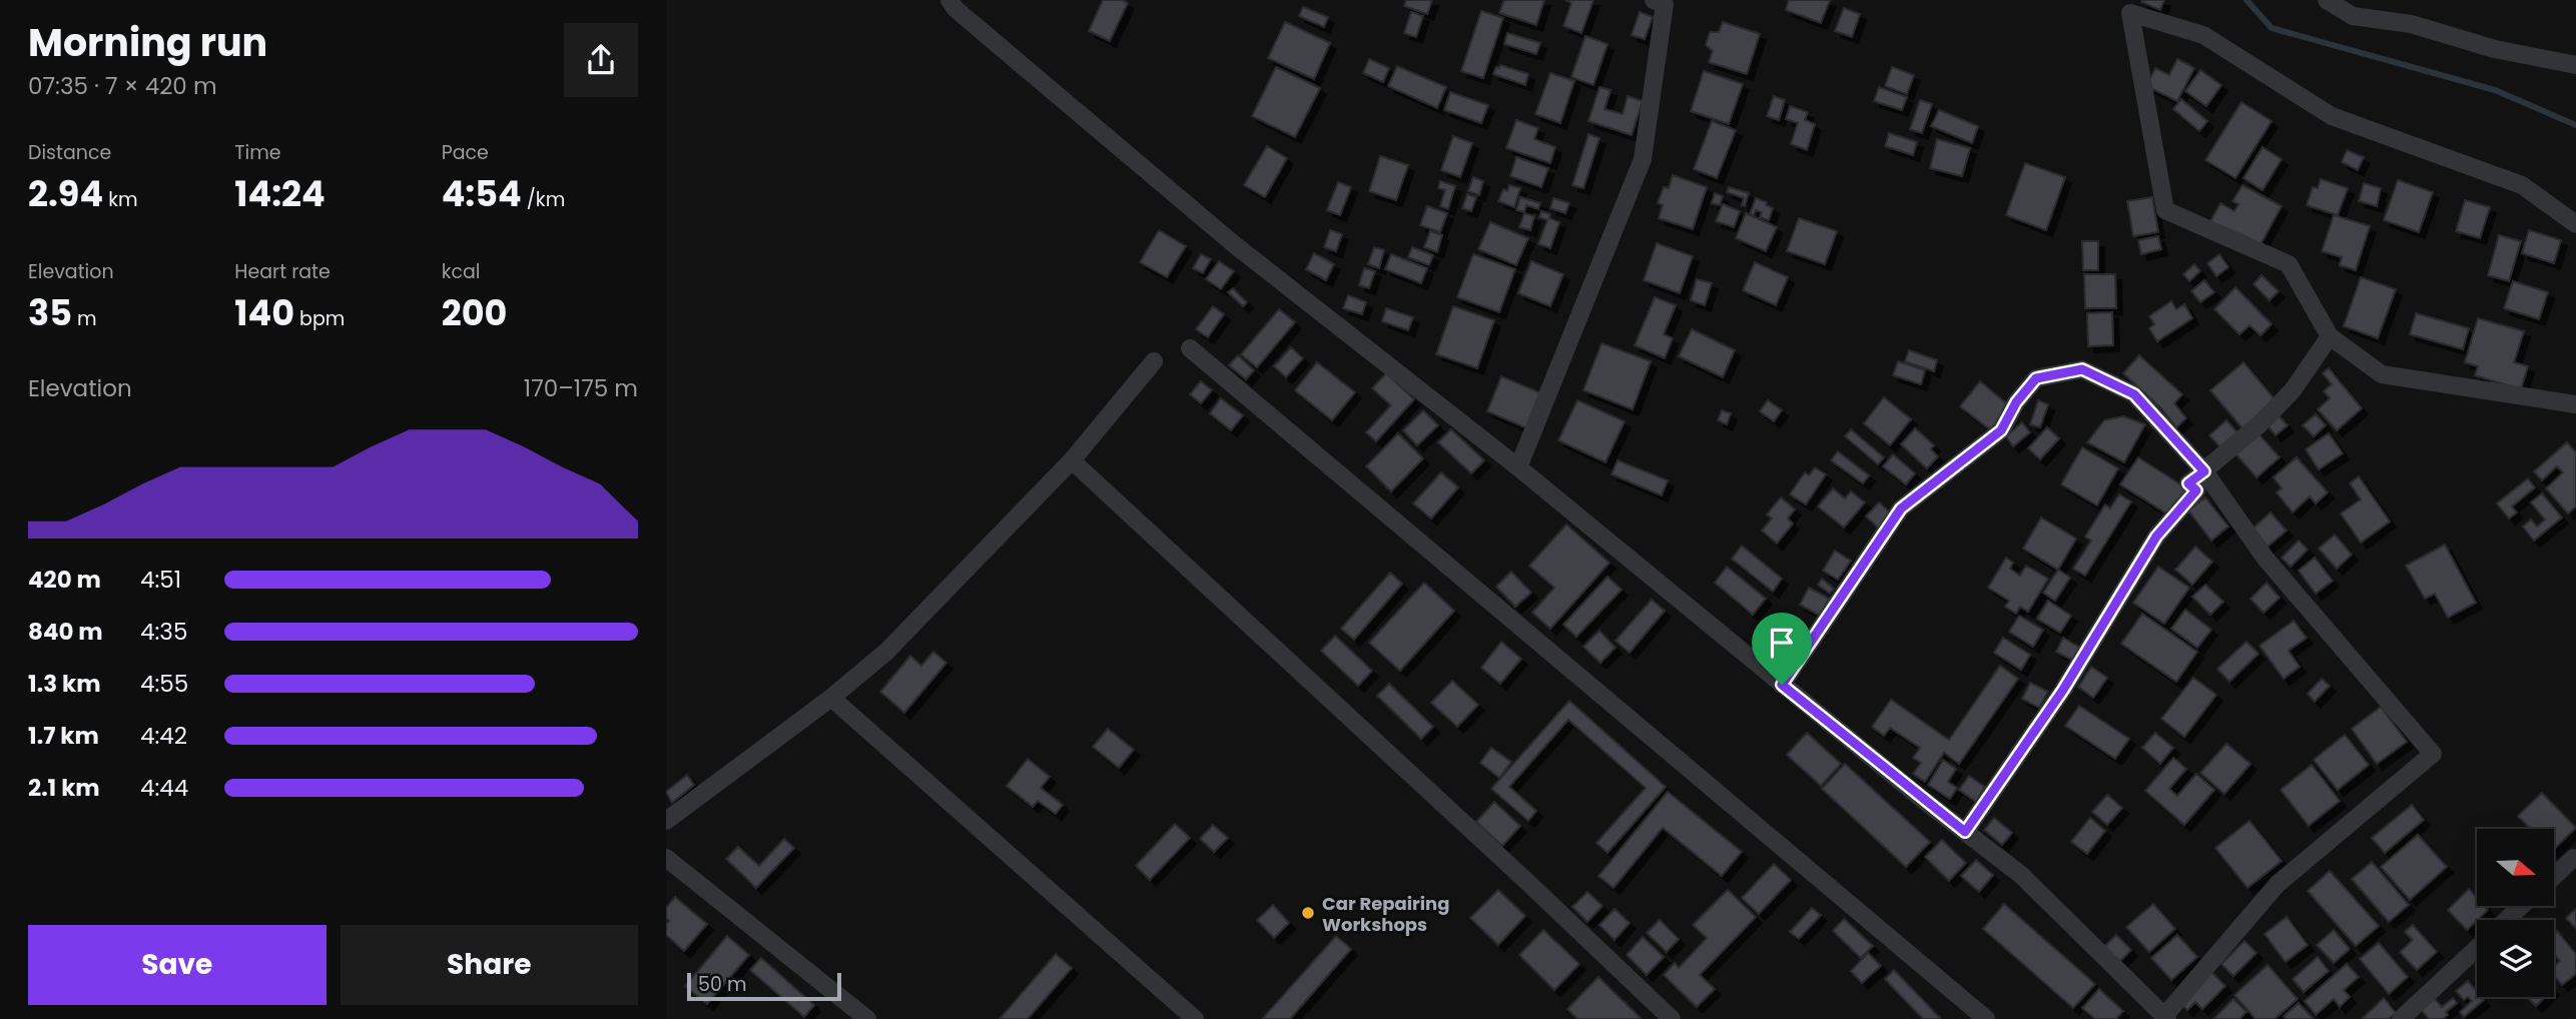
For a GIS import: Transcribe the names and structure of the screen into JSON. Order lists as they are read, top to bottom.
{
  "places": ["Car Repairing Workshops"],
  "scale_bar": "50 m",
  "north": "right",
  "page": {
    "heading": ["Morning run", "07:35 · 7 × 420 m"],
    "stats": [
      ["Distance", "2.94 km"],
      ["Time", "14:24"],
      ["Pace", "4:54 /km"],
      ["Elevation", "35 m"],
      ["Heart rate", "140 bpm"],
      ["kcal", "200"]
    ],
    "chart": ["Elevation", "170–175 m"],
    "list": [
      {
        "name": "420 m",
        "note": "4:51"
      },
      {
        "name": "840 m",
        "note": "4:35"
      },
      {
        "name": "1.3 km",
        "note": "4:55"
      },
      {
        "name": "1.7 km",
        "note": "4:42"
      },
      {
        "name": "2.1 km",
        "note": "4:44"
      }
    ],
    "buttons": ["Save", "Share"],
    "scale": "50 m"
  }
}
